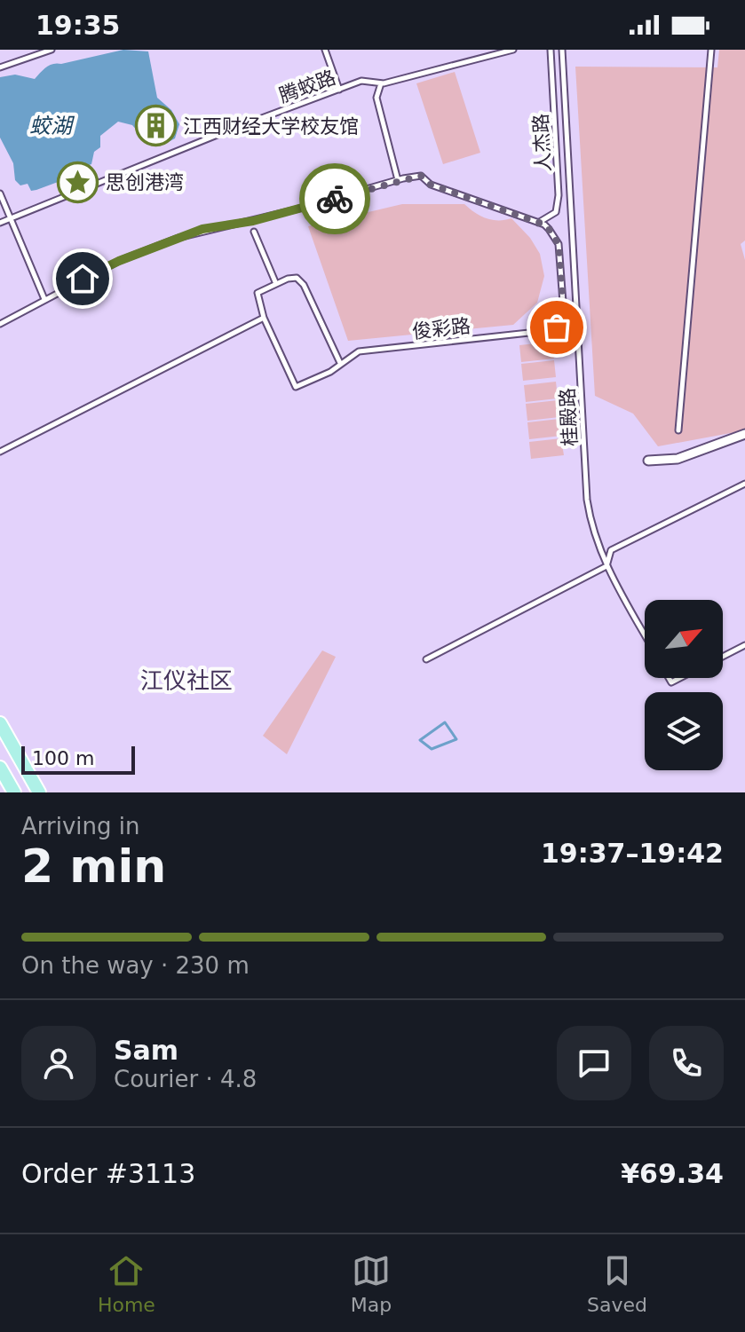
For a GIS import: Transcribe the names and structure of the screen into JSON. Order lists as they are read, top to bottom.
{
  "streets": {
    "lane": [
      "腾蛟路",
      "人杰路",
      "俊彩路",
      "桂殿路"
    ]
  },
  "crossings": [
    ["人杰路", "俊彩路"]
  ],
  "districts": ["江仪社区"],
  "water": ["蛟湖"],
  "places": {
    "building": ["江西财经大学校友馆"],
    "place": ["思创港湾"]
  },
  "scale_bar": "100 m",
  "north": "top right",
  "page": {
    "status": "19:35",
    "scale": "100 m",
    "heading": ["2 min", "Arriving in", "19:37–19:42"],
    "panel": [
      "Sam",
      "Courier · 4.8",
      "Order #3113",
      "¥69.34"
    ],
    "bar": "On the way · 230 m",
    "tabs": ["Home", "Map", "Saved"]
  }
}
